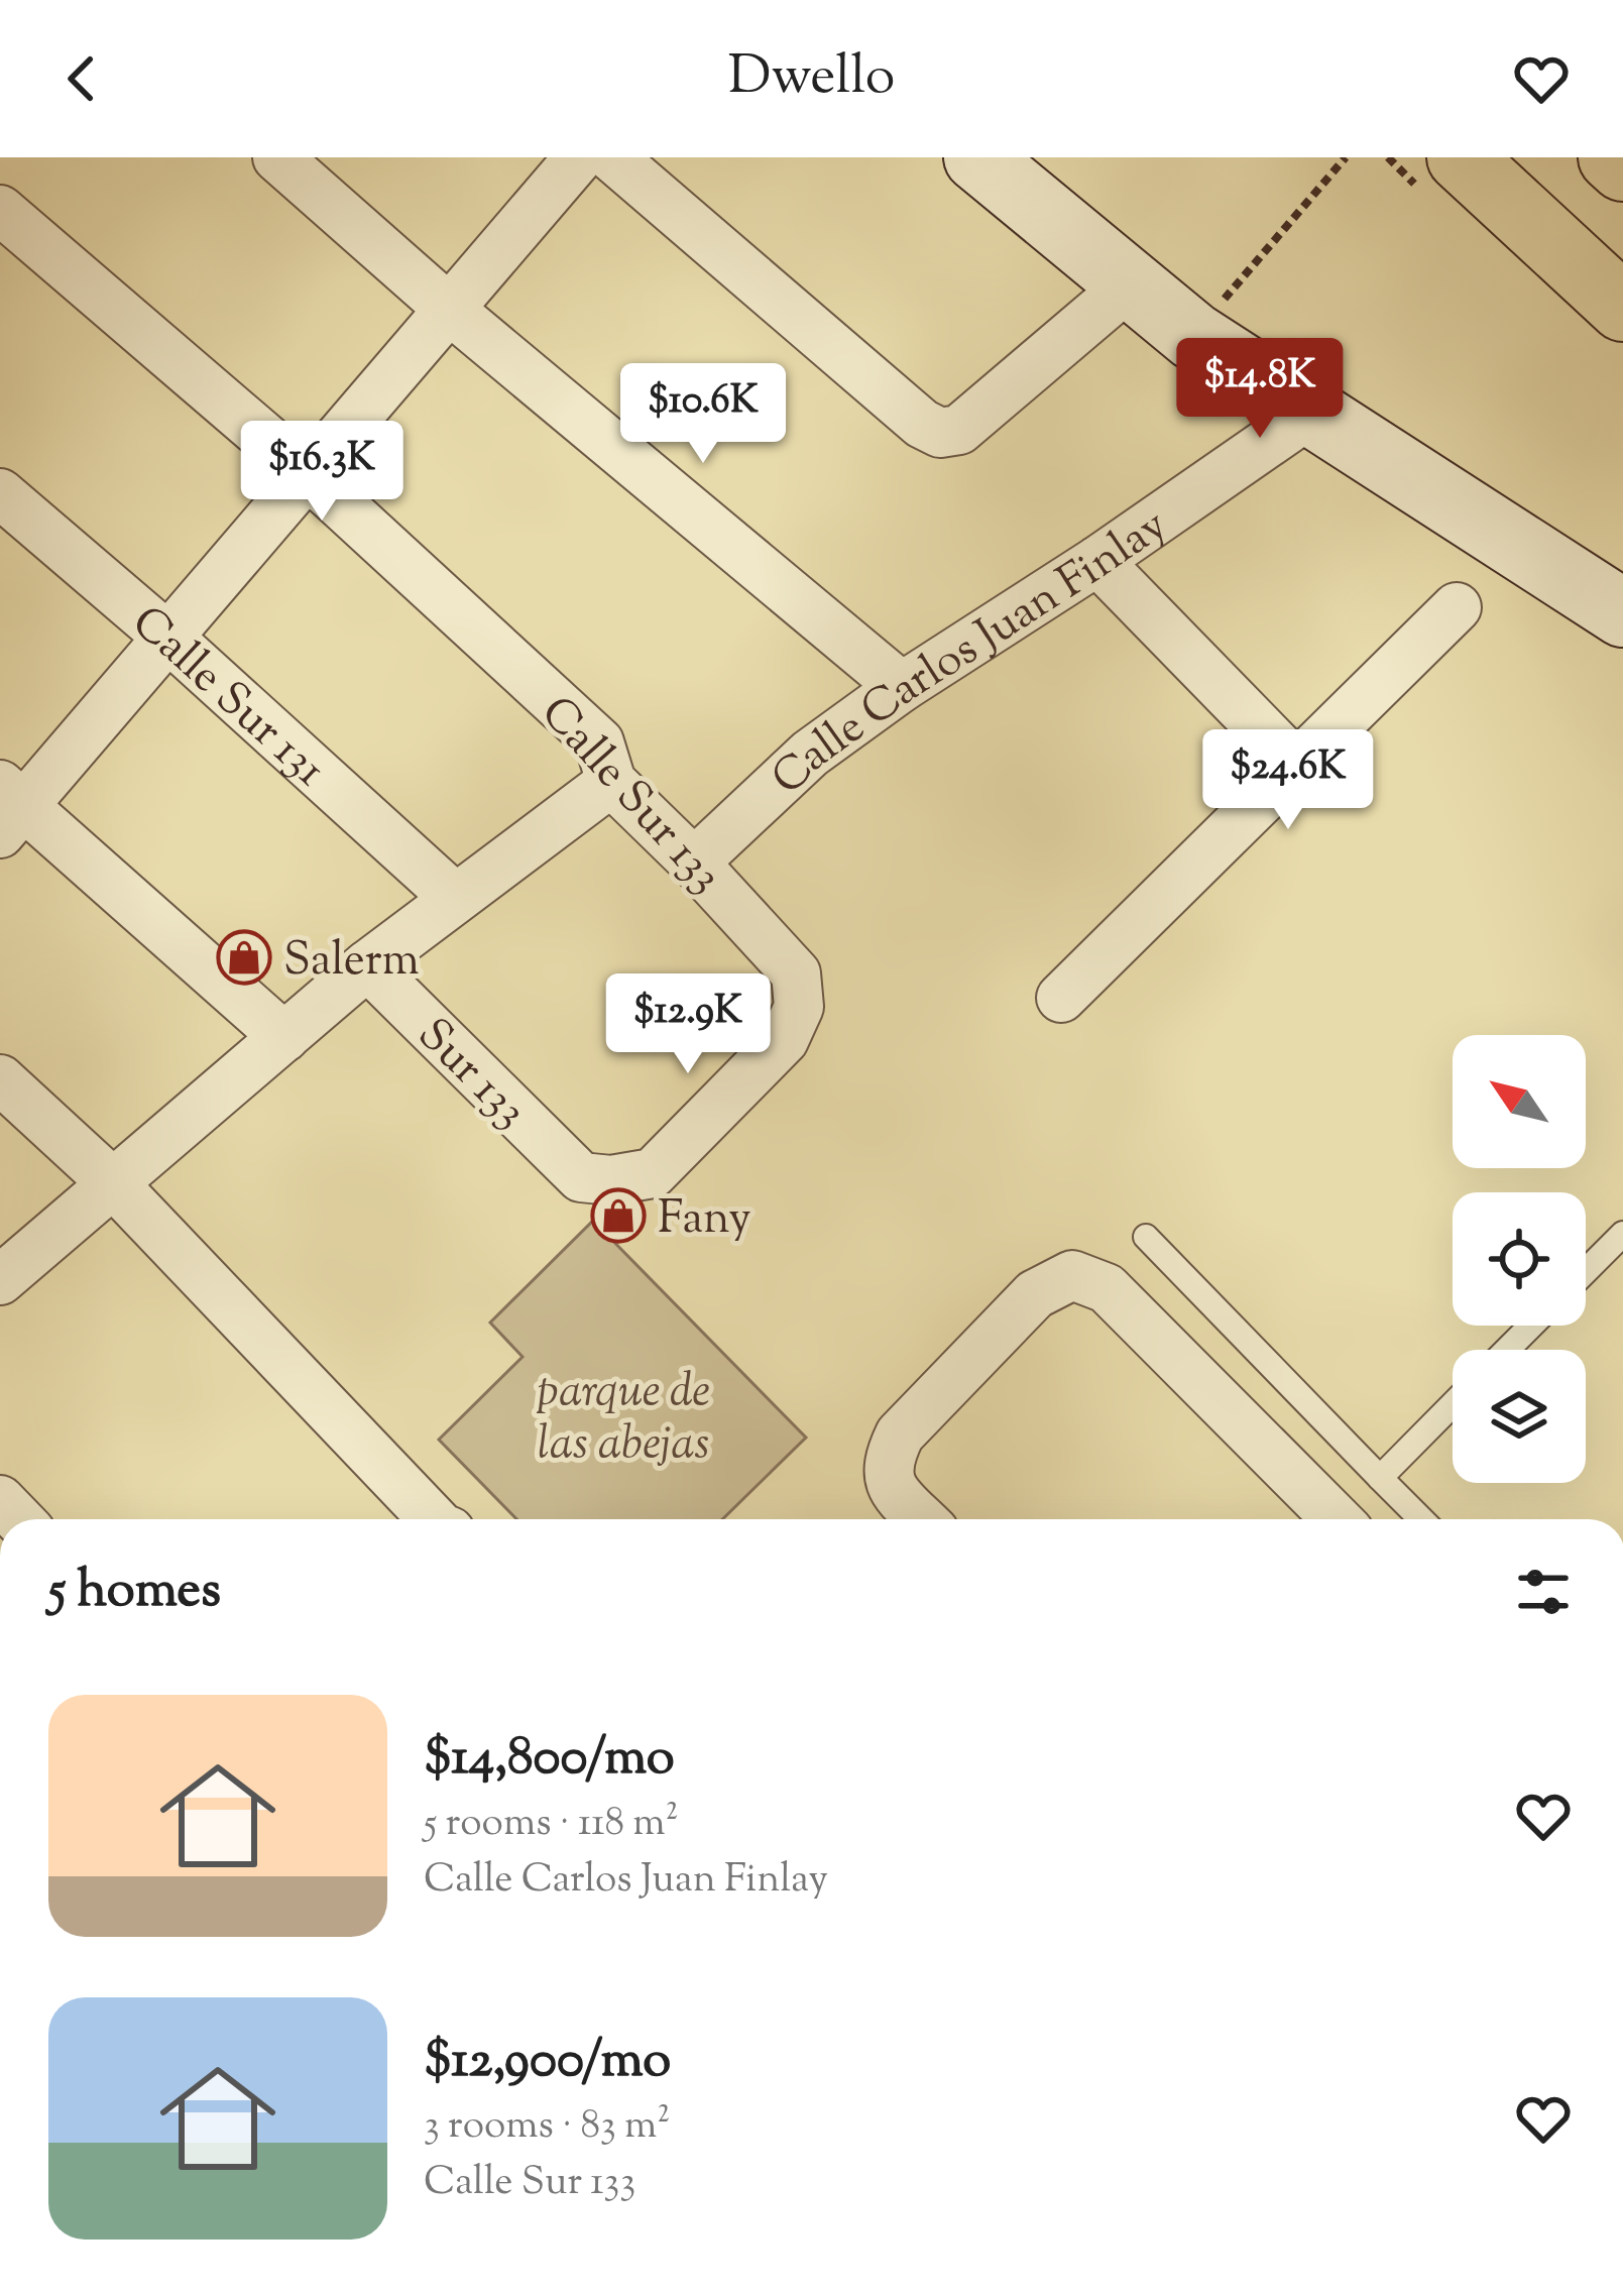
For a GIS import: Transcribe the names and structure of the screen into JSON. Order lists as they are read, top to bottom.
{
  "streets": {
    "street": [
      "Calle Carlos Juan Finlay",
      "Calle Sur 131",
      "Calle Sur 133",
      "Sur 133"
    ]
  },
  "crossings": [
    ["Calle Carlos Juan Finlay", "Calle Sur 133"],
    ["Calle Sur 133", "Sur 133"]
  ],
  "parks": ["parque de las abejas"],
  "places": {
    "shop": ["Salerm", "Fany"]
  },
  "north": "top left",
  "page": {
    "header": "Dwello",
    "price": [
      "$14.8K",
      "$10.6K",
      "$16.3K",
      "$24.6K",
      "$12.9K"
    ],
    "heading": "5 homes",
    "list": [
      {
        "name": "$14,800/mo",
        "note": "5 rooms · 118 m² · Calle Carlos Juan Finlay"
      },
      {
        "name": "$12,900/mo",
        "note": "3 rooms · 83 m² · Calle Sur 133"
      }
    ]
  }
}
